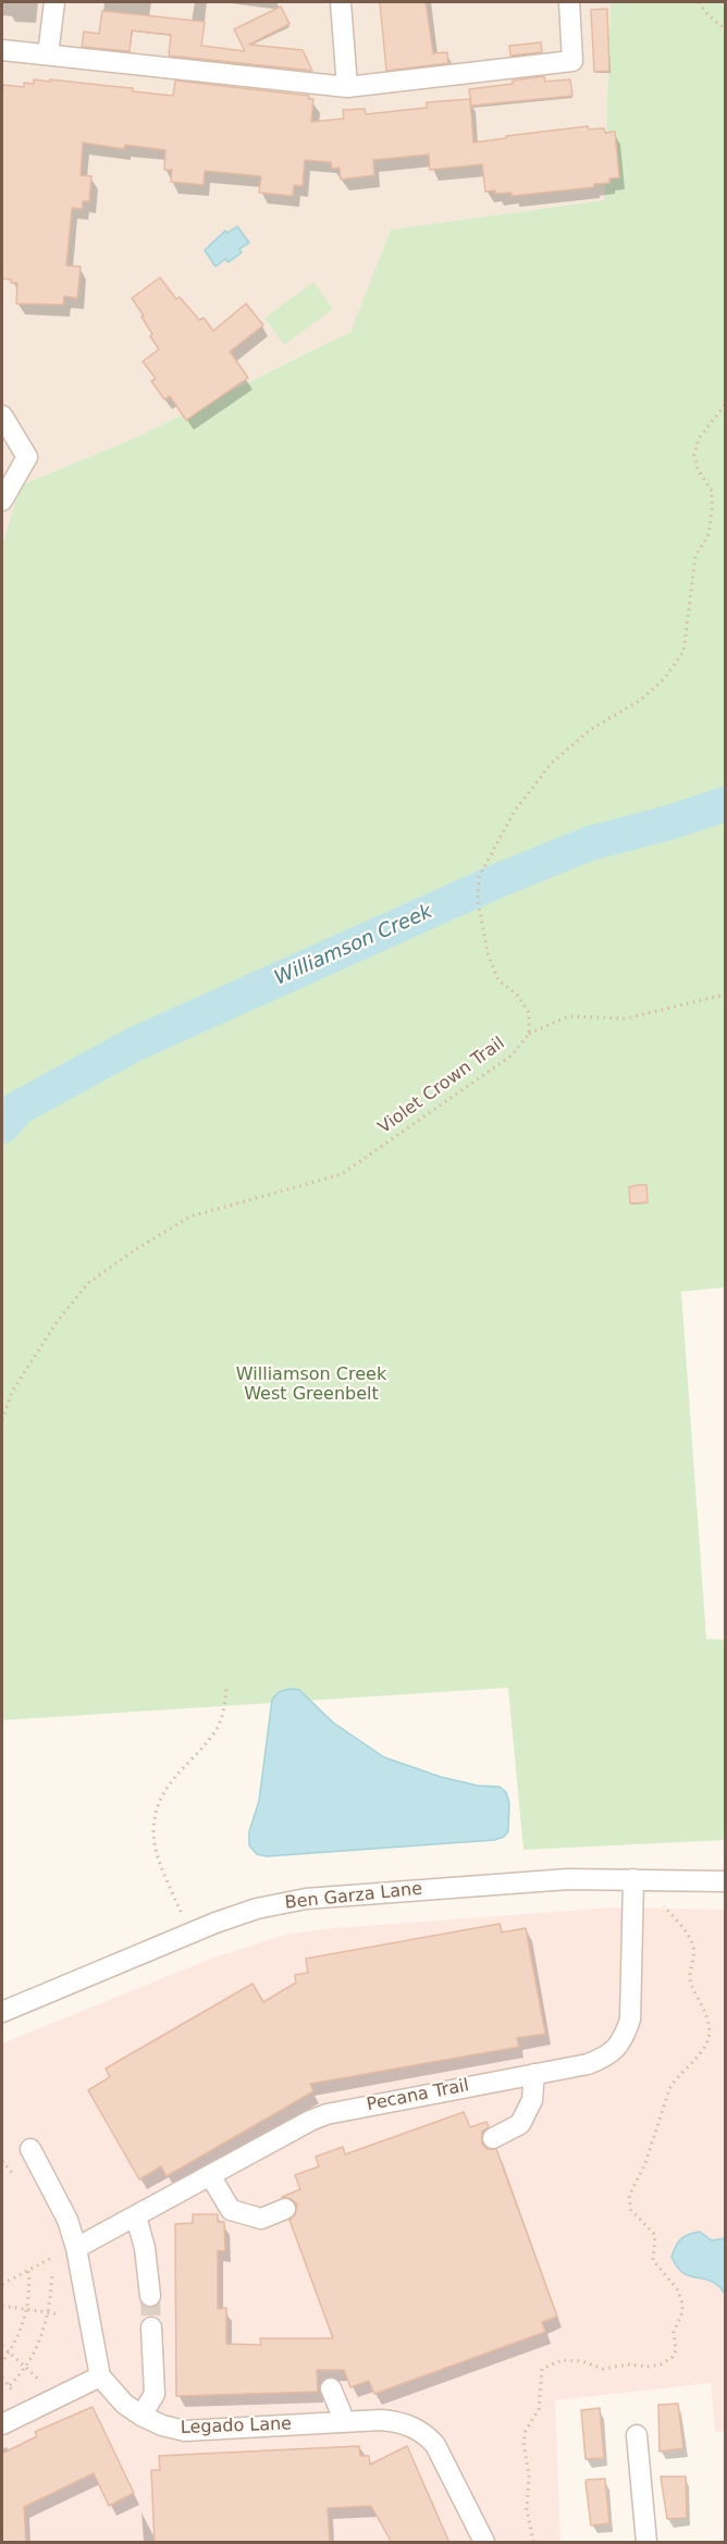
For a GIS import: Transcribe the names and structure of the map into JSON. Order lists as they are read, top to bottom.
{
  "streets": {
    "street": ["Ben Garza Lane", "Pecana Trail", "Legado Lane"],
    "path": ["Violet Crown Trail"]
  },
  "crossings": [
    ["Ben Garza Lane", "Pecana Trail"]
  ],
  "water": ["Williamson Creek"],
  "parks": ["Williamson Creek West Greenbelt"]
}
